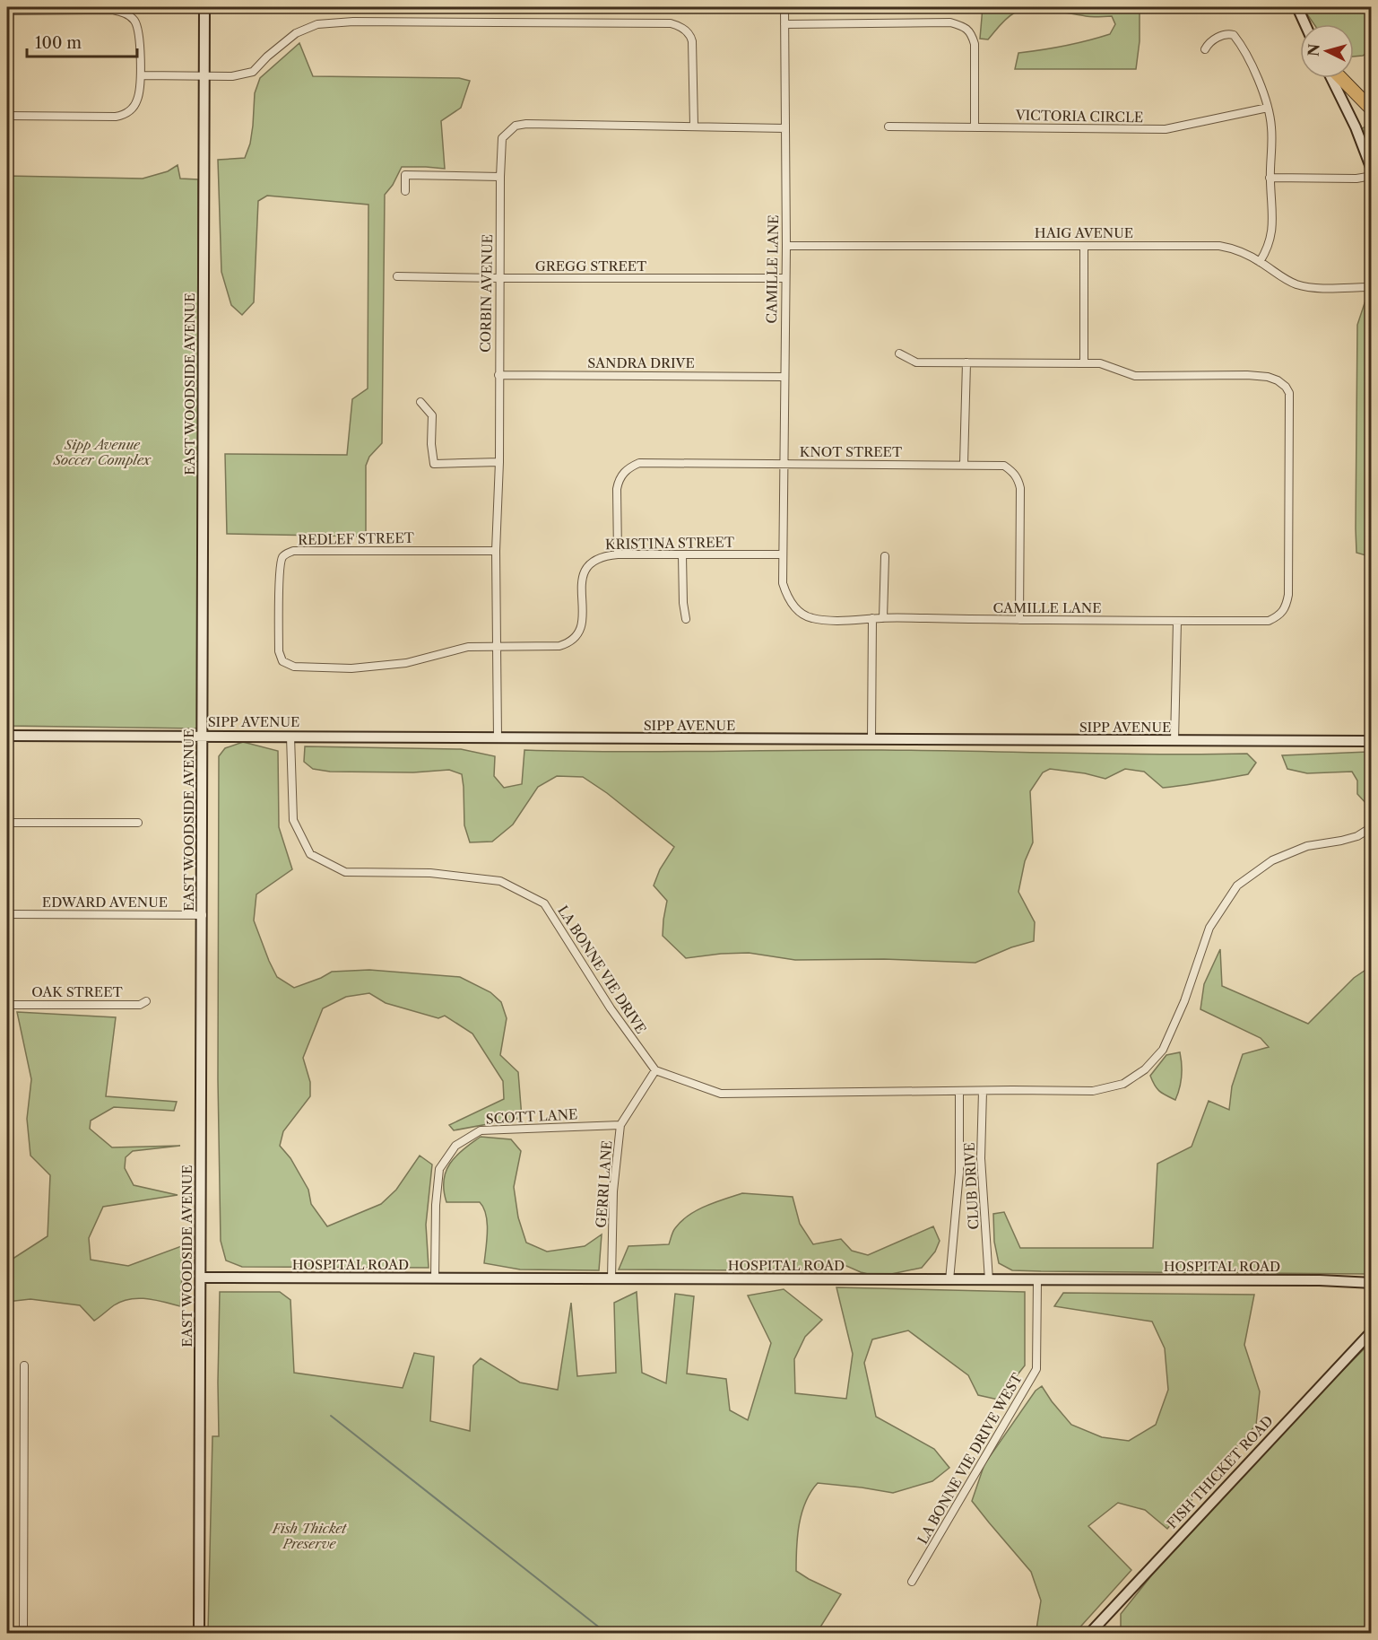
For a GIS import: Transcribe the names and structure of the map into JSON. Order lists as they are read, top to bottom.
{
  "streets": {
    "street": [
      "VICTORIA CIRCLE",
      "HAIG AVENUE",
      "GREGG STREET",
      "CAMILLE LANE",
      "CORBIN AVENUE",
      "SANDRA DRIVE",
      "EAST WOODSIDE AVENUE",
      "KNOT STREET",
      "REDLEF STREET",
      "KRISTINA STREET",
      "SIPP AVENUE",
      "EDWARD AVENUE",
      "LA BONNE VIE DRIVE",
      "OAK STREET",
      "SCOTT LANE",
      "GERRI LANE",
      "CLUB DRIVE",
      "HOSPITAL ROAD",
      "LA BONNE VIE DRIVE WEST",
      "FISH THICKET ROAD"
    ]
  },
  "crossings": [
    ["HAIG AVENUE", "CAMILLE LANE"],
    ["GREGG STREET", "CAMILLE LANE"],
    ["GREGG STREET", "CORBIN AVENUE"],
    ["CAMILLE LANE", "CORBIN AVENUE"],
    ["CAMILLE LANE", "SANDRA DRIVE"],
    ["CAMILLE LANE", "KNOT STREET"],
    ["CAMILLE LANE", "KRISTINA STREET"],
    ["CORBIN AVENUE", "SANDRA DRIVE"],
    ["CORBIN AVENUE", "REDLEF STREET"],
    ["CORBIN AVENUE", "KRISTINA STREET"],
    ["CORBIN AVENUE", "SIPP AVENUE"],
    ["EAST WOODSIDE AVENUE", "SIPP AVENUE"],
    ["EAST WOODSIDE AVENUE", "EDWARD AVENUE"],
    ["EAST WOODSIDE AVENUE", "HOSPITAL ROAD"],
    ["KNOT STREET", "KRISTINA STREET"],
    ["REDLEF STREET", "KRISTINA STREET"],
    ["SIPP AVENUE", "LA BONNE VIE DRIVE"],
    ["LA BONNE VIE DRIVE", "GERRI LANE"],
    ["SCOTT LANE", "GERRI LANE"],
    ["SCOTT LANE", "HOSPITAL ROAD"],
    ["GERRI LANE", "HOSPITAL ROAD"],
    ["CLUB DRIVE", "HOSPITAL ROAD"],
    ["HOSPITAL ROAD", "LA BONNE VIE DRIVE WEST"]
  ],
  "parks": ["Sipp Avenue Soccer Complex", "Fish Thicket Preserve"],
  "scale_bar": "100 m",
  "north": "left"
}
